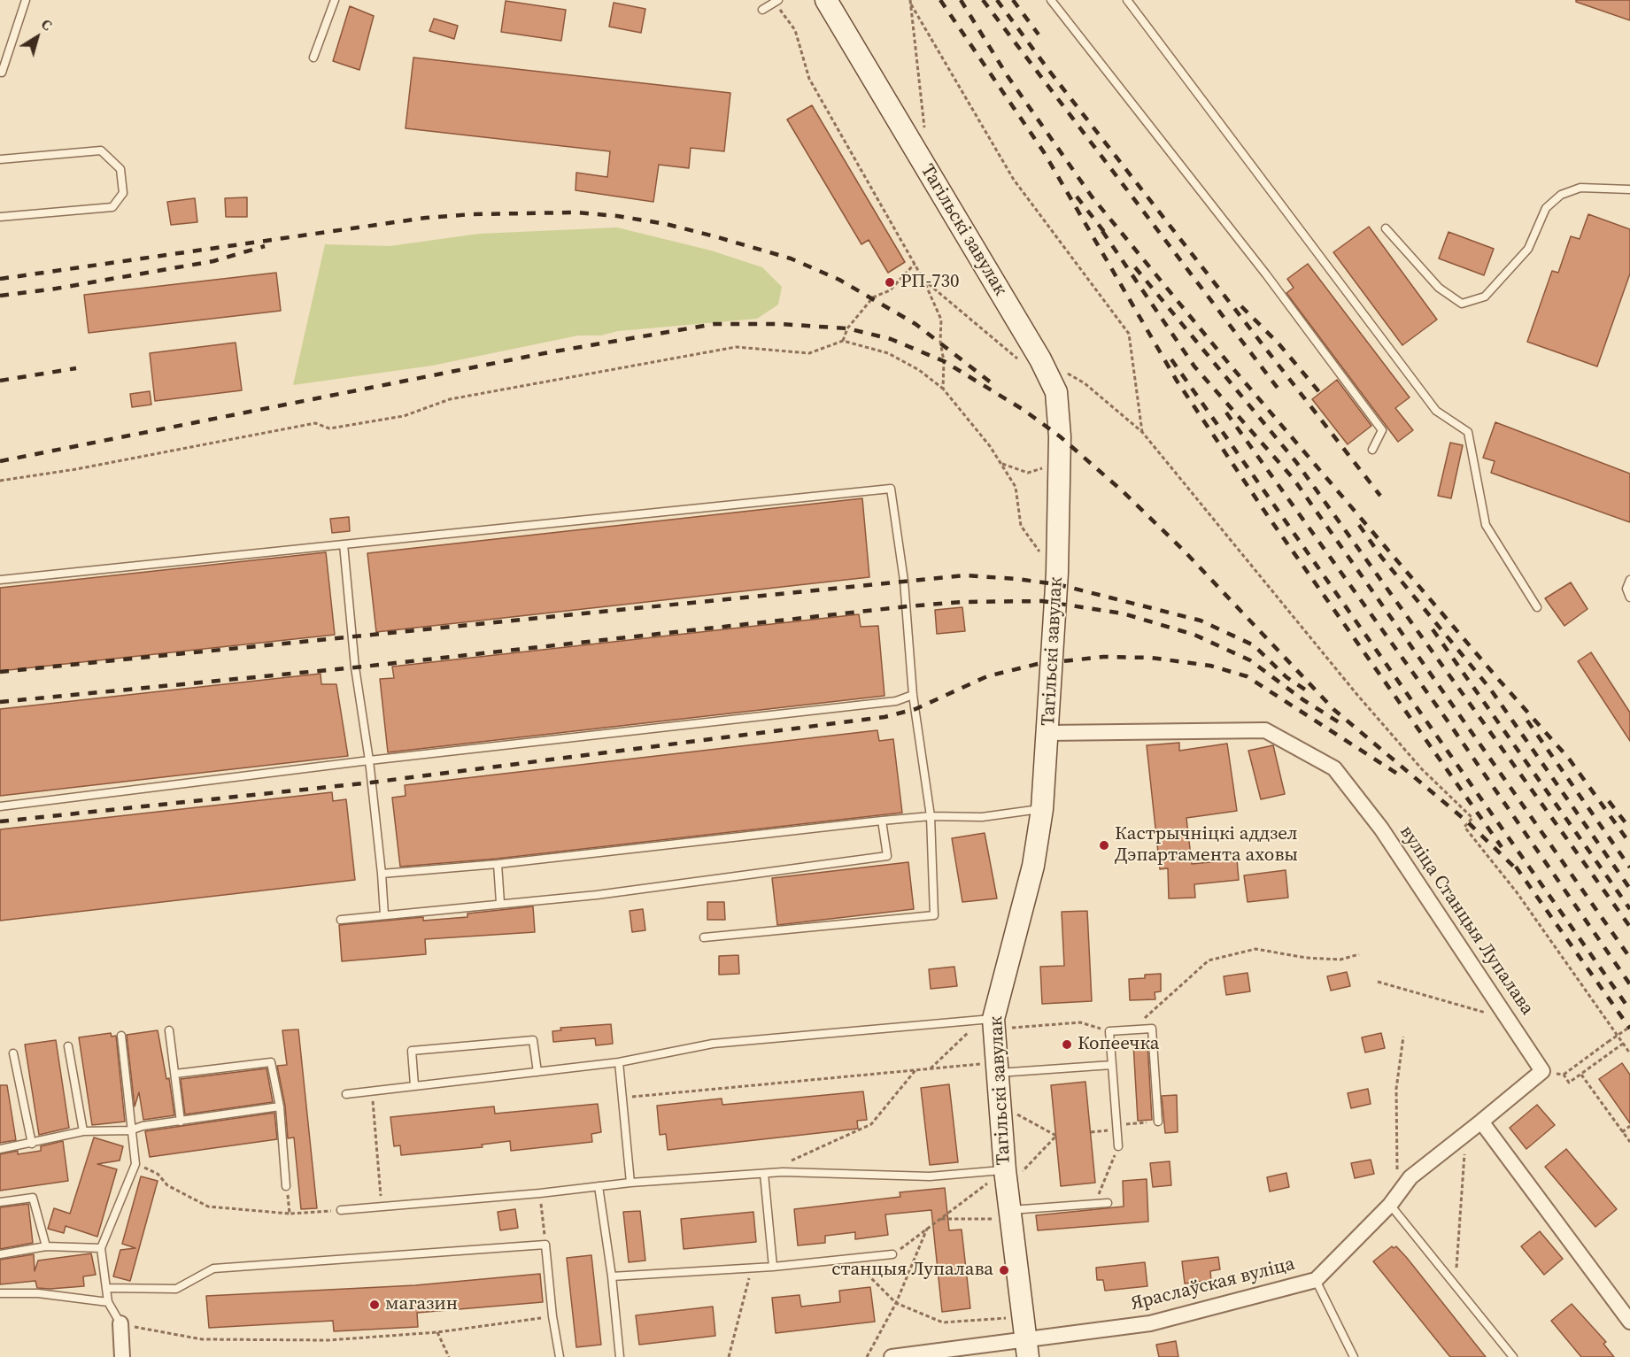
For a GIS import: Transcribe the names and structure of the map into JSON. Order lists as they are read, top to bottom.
{
  "streets": {
    "main road": ["Тагільскі завулак"],
    "street": ["вуліца Станцыя Лупалава", "Яраслаўская вуліца"]
  },
  "crossings": [
    ["Тагільскі завулак", "вуліца Станцыя Лупалава"],
    ["Тагільскі завулак", "Яраслаўская вуліца"],
    ["вуліца Станцыя Лупалава", "Яраслаўская вуліца"]
  ],
  "places": [
    "РП-730",
    "Кастрычніцкі аддзел Дэпартамента аховы",
    "Копеечка",
    "станцыя Лупалава",
    "магазин"
  ],
  "north": "top right"
}
